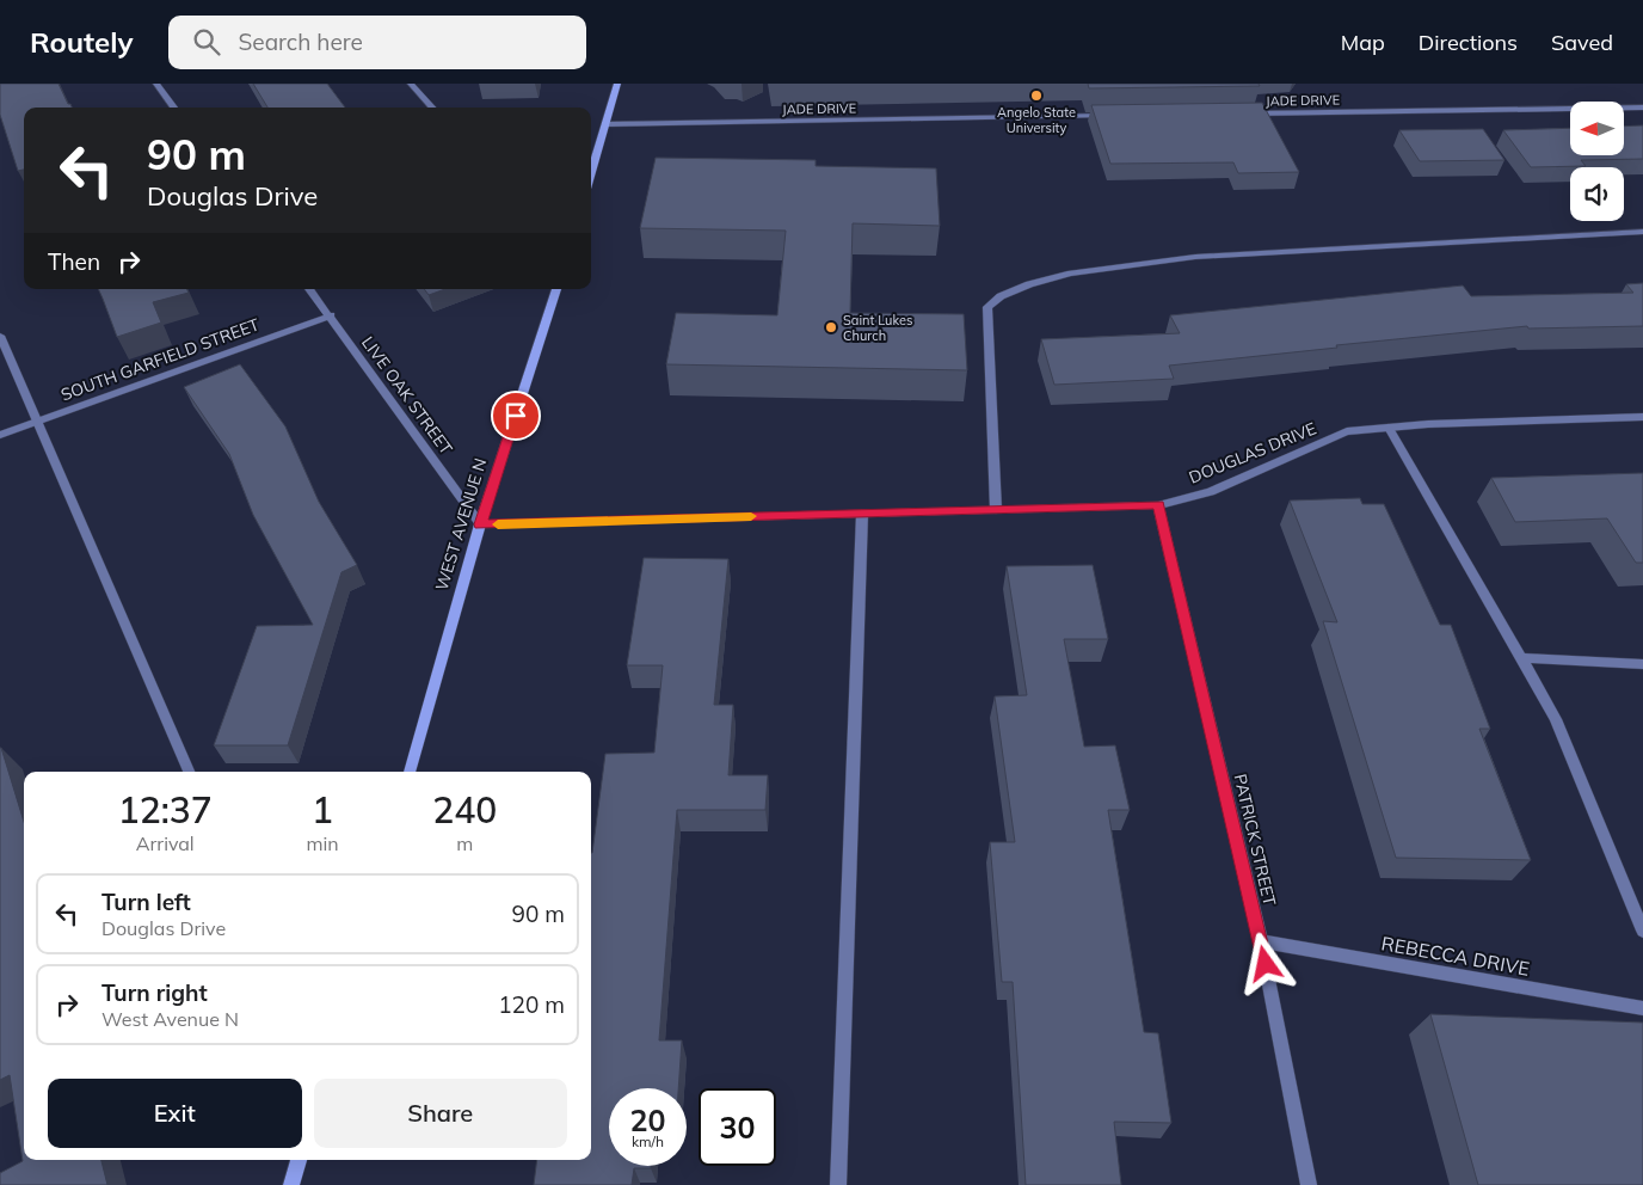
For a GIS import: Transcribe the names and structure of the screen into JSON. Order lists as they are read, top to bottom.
{
  "streets": {
    "main road": ["WEST AVENUE N"],
    "street": [
      "JADE DRIVE",
      "SOUTH GARFIELD STREET",
      "LIVE OAK STREET",
      "DOUGLAS DRIVE",
      "PATRICK STREET",
      "REBECCA DRIVE"
    ]
  },
  "crossings": [
    ["SOUTH GARFIELD STREET", "LIVE OAK STREET"],
    ["LIVE OAK STREET", "DOUGLAS DRIVE"],
    ["LIVE OAK STREET", "WEST AVENUE N"],
    ["DOUGLAS DRIVE", "WEST AVENUE N"],
    ["DOUGLAS DRIVE", "PATRICK STREET"],
    ["PATRICK STREET", "REBECCA DRIVE"]
  ],
  "places": ["Angelo State University", "Saint Lukes Church"],
  "north": "left",
  "page": {
    "header": "Routely",
    "search": "Search here",
    "nav": ["Map", "Directions", "Saved"],
    "turn": ["90 m", "Douglas Drive"],
    "then": "Then",
    "eta": [
      "12:37",
      "Arrival",
      "1",
      "min",
      "240",
      "m"
    ],
    "list": [
      {
        "name": "Turn left",
        "note": "Douglas Drive",
        "value": "90 m"
      },
      {
        "name": "Turn right",
        "note": "West Avenue N",
        "value": "120 m"
      }
    ],
    "buttons": ["Exit", "Share"],
    "speed": "20 km/h",
    "limit": "30"
  }
}
